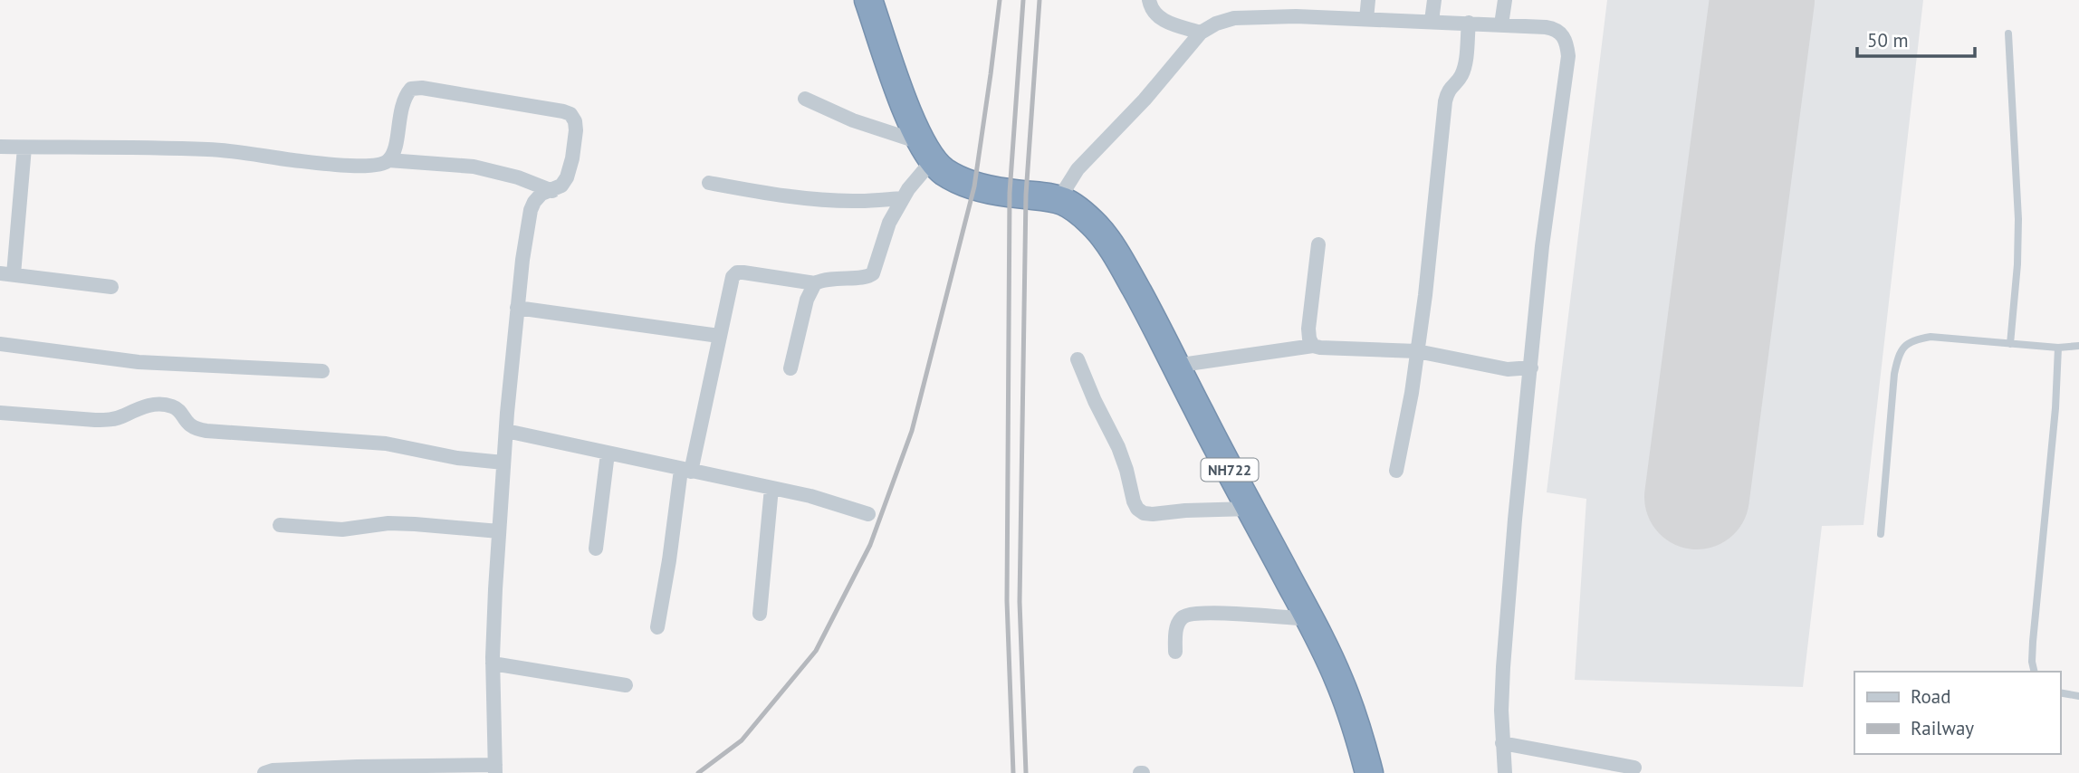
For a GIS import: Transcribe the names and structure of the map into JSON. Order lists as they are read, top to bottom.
{
  "streets": {
    "highway": ["NH722"]
  },
  "legend": ["Road", "Railway"],
  "scale_bar": "50 m"
}
